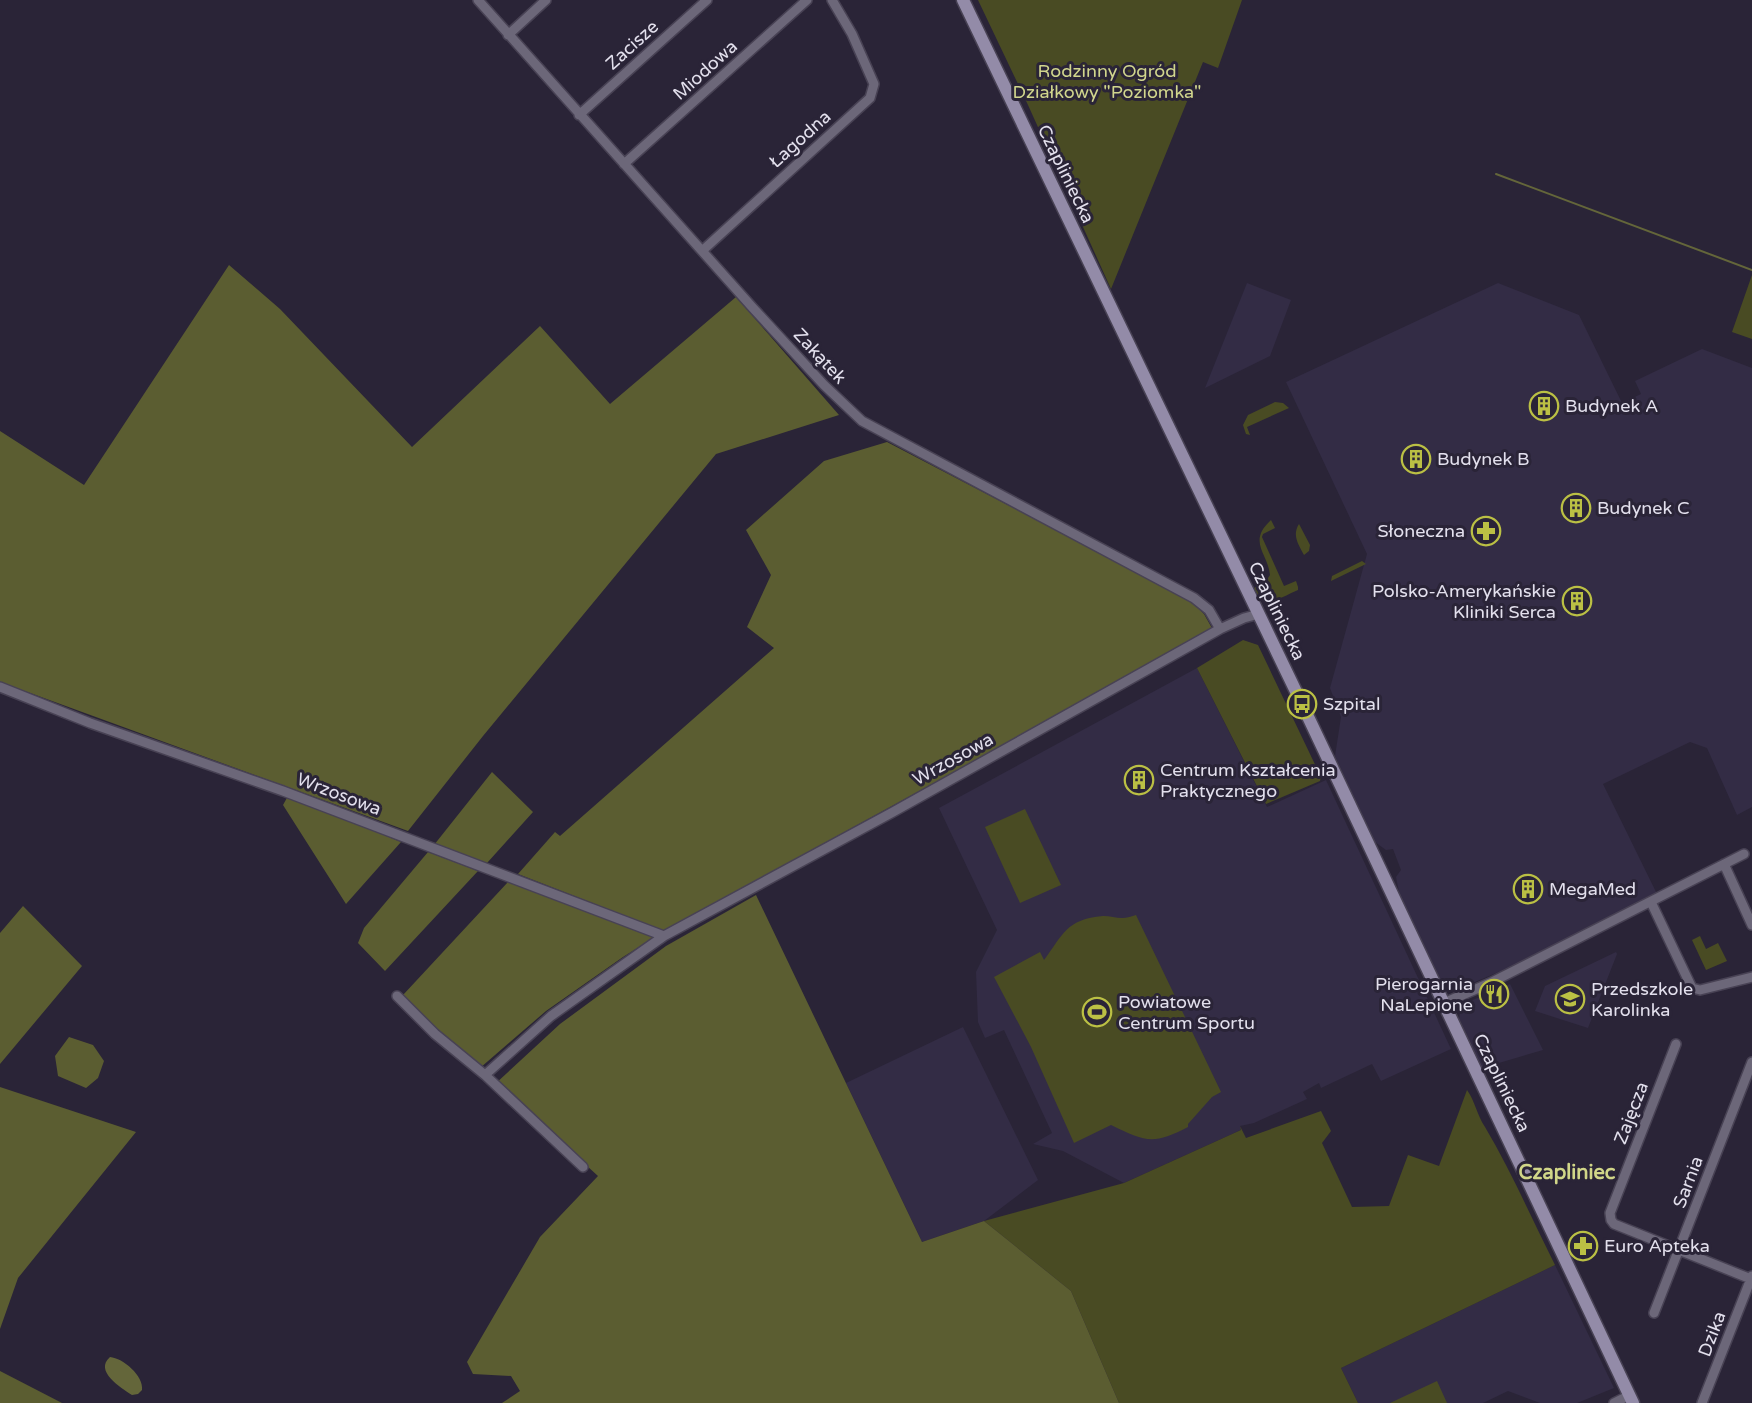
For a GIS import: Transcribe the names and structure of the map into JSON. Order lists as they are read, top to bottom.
{
  "streets": {
    "main road": ["Czapliniecka"],
    "street": [
      "Zacisze",
      "Miodowa",
      "Łagodna",
      "Zakątek",
      "Wrzosowa",
      "Zajęcza",
      "Sarnia",
      "Dzika"
    ]
  },
  "crossings": [
    ["Zacisze", "Zakątek"],
    ["Miodowa", "Zakątek"],
    ["Łagodna", "Zakątek"],
    ["Czapliniecka", "Wrzosowa"],
    ["Zakątek", "Wrzosowa"],
    ["Zajęcza", "Sarnia"],
    ["Zajęcza", "Dzika"]
  ],
  "districts": ["Czapliniec"],
  "parks": ["Rodzinny Ogród Działkowy \"Poziomka\""],
  "places": {
    "building": [
      "Budynek A",
      "Budynek B",
      "Budynek C",
      "Polsko-Amerykańskie Kliniki Serca",
      "Centrum Kształcenia Praktycznego",
      "MegaMed"
    ],
    "pharmacy": ["Słoneczna", "Euro Apteka"],
    "bus stop": ["Szpital"],
    "restaurant": ["Pierogarnia NaLepione"],
    "school or university": ["Przedszkole Karolinka"],
    "sports": ["Powiatowe Centrum Sportu"]
  }
}
